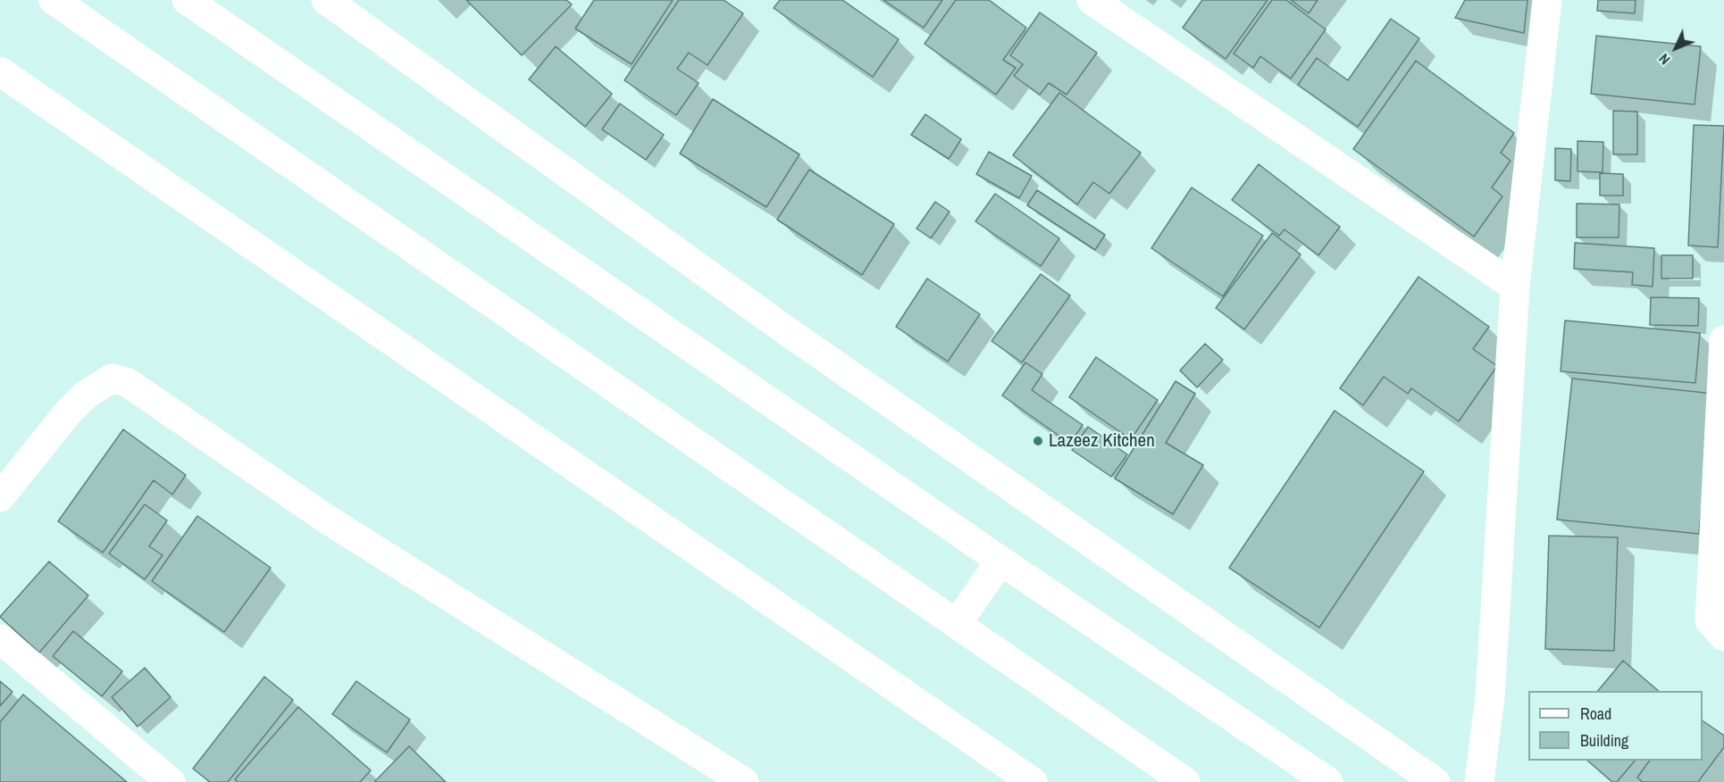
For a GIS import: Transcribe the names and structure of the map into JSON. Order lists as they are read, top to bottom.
{
  "places": ["Lazeez Kitchen"],
  "legend": ["Road", "Building"],
  "north": "bottom left"
}
